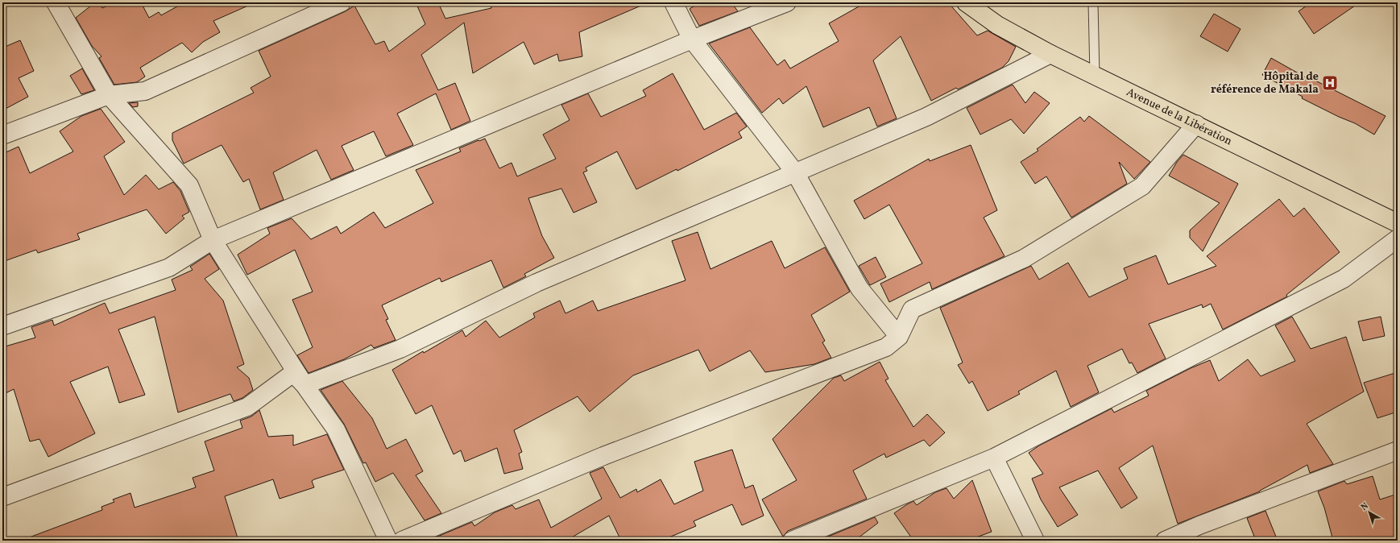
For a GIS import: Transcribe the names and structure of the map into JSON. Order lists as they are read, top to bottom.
{
  "streets": {
    "highway": ["Avenue de la Libération"]
  },
  "places": {
    "hospital": ["Hôpital de référence de Makala"]
  },
  "north": "top left"
}
